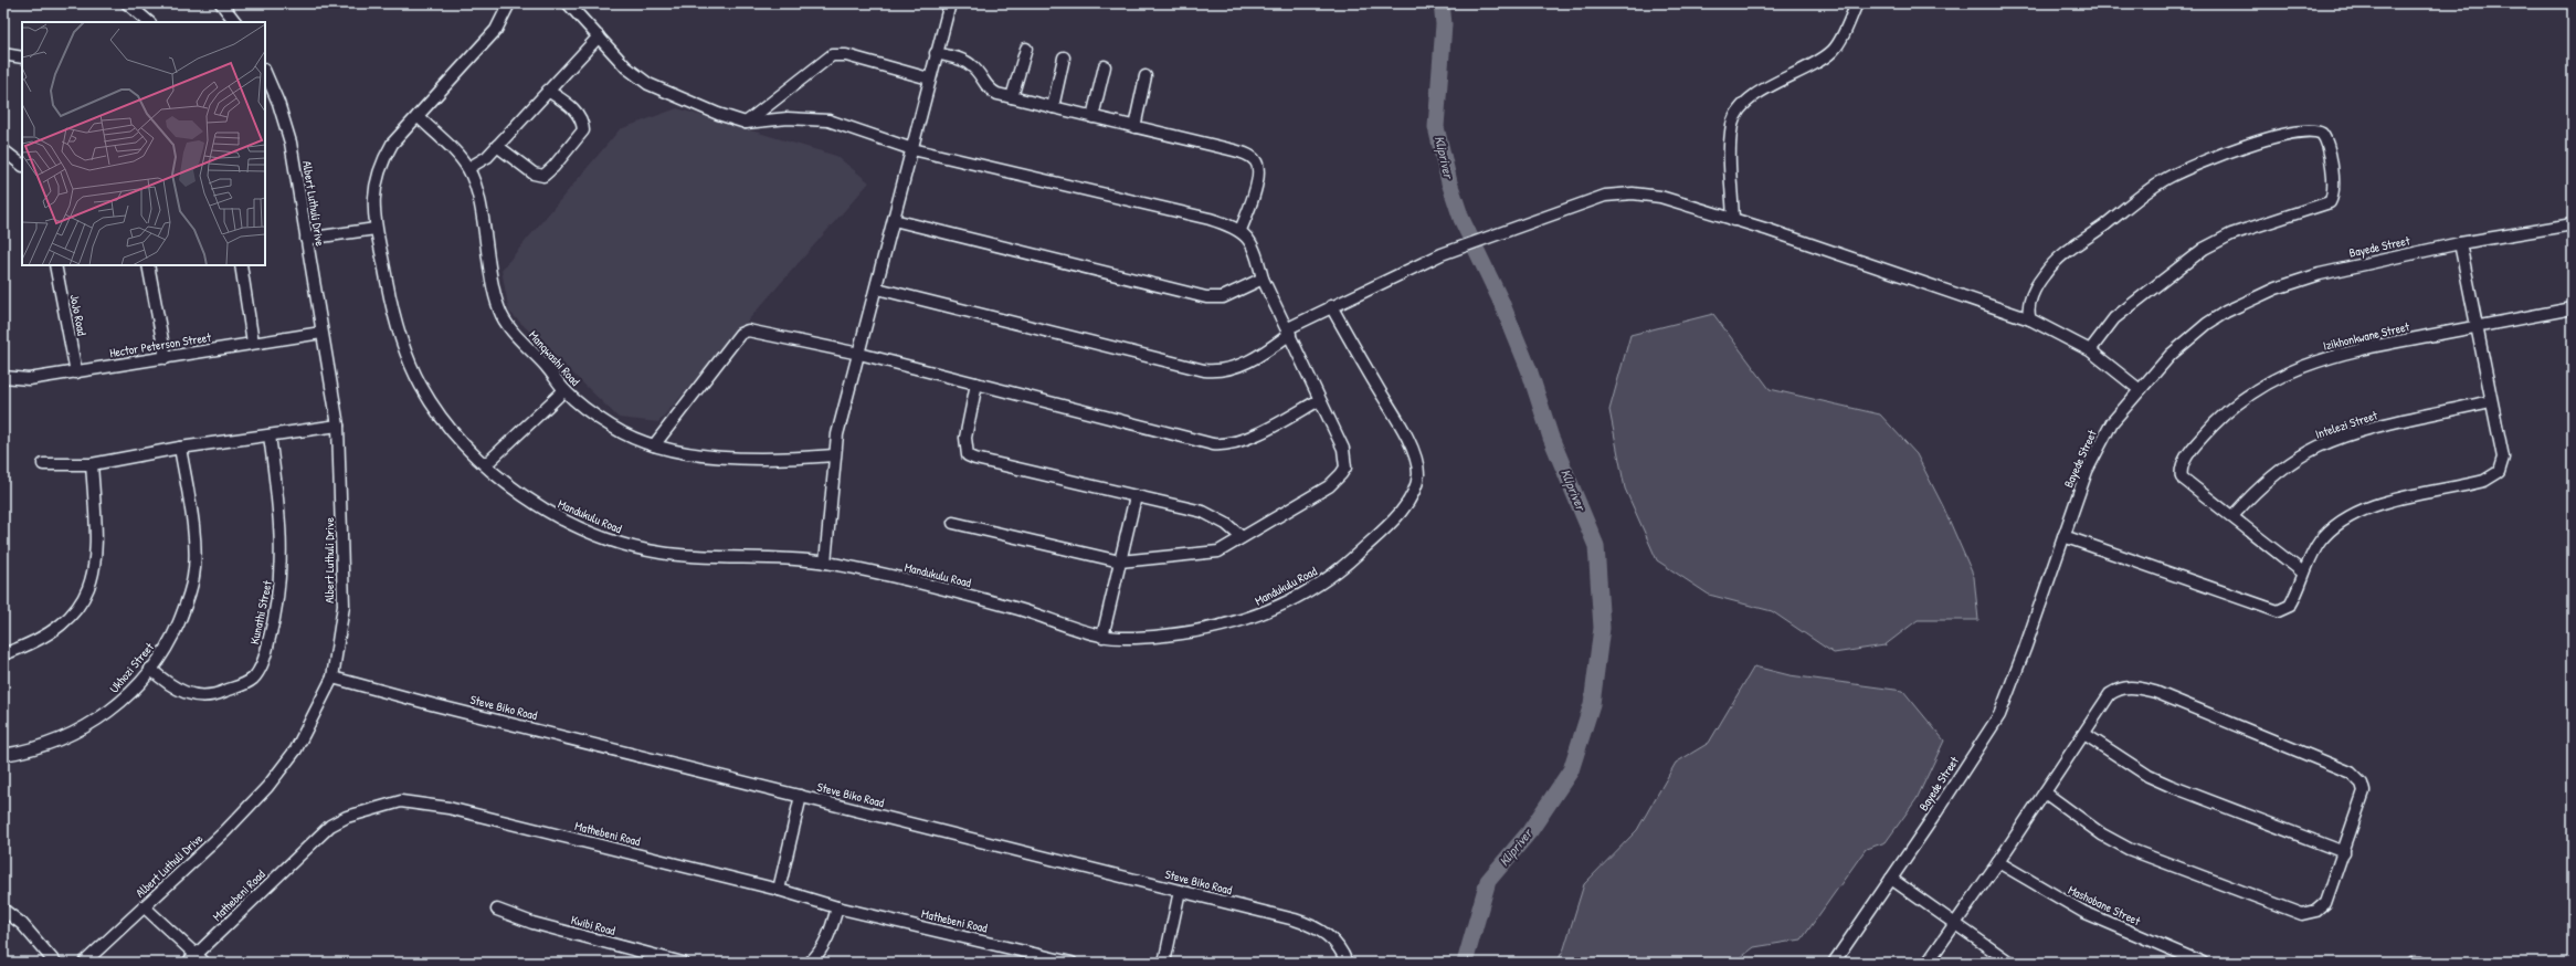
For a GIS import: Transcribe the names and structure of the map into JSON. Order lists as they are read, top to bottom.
{
  "streets": {
    "street": [
      "Albert Luthuli Drive",
      "Bayede Street",
      "JoJo Road",
      "Izikhonkwane Street",
      "Hector Peterson Street",
      "Manqwashi Road",
      "Intelezi Street",
      "Mandukulu Road",
      "Kunathi Street",
      "Ukhozi Street",
      "Steve Biko Road",
      "Mathebeni Road",
      "Mashobane Street",
      "Kwibi Road"
    ]
  },
  "crossings": [
    ["Albert Luthuli Drive", "Hector Peterson Street"],
    ["Albert Luthuli Drive", "Steve Biko Road"],
    ["JoJo Road", "Hector Peterson Street"],
    ["Izikhonkwane Street", "Intelezi Street"],
    ["Manqwashi Road", "Mandukulu Road"],
    ["Kunathi Street", "Ukhozi Street"]
  ],
  "water": ["Klipriver"]
}
